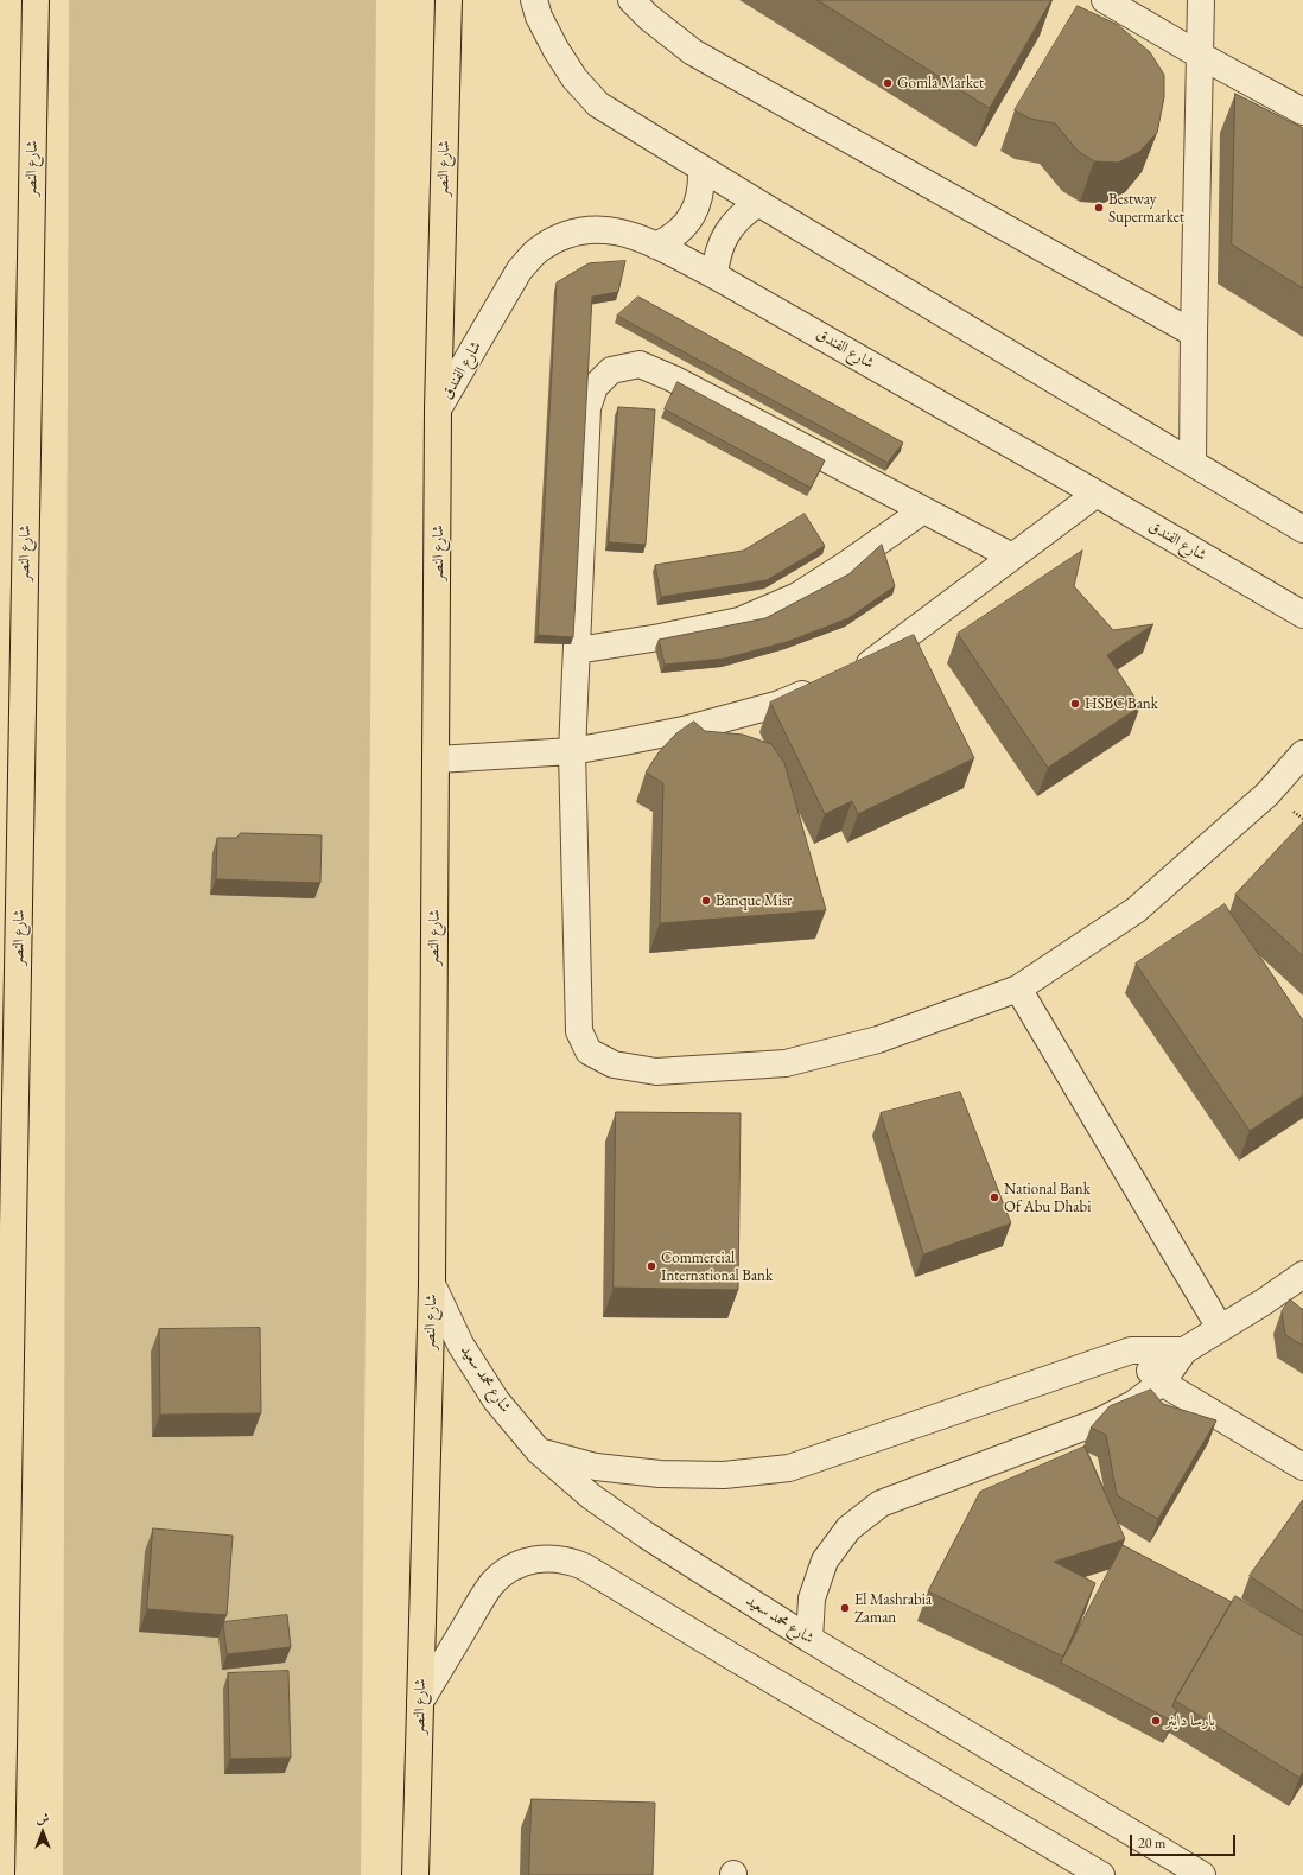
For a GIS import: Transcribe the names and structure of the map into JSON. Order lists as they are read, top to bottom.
{
  "streets": {
    "main road": ["شارع النصر"],
    "street": ["شارع الفندق", "شارع محمد سعيد"]
  },
  "crossings": [
    ["شارع النصر", "شارع الفندق"],
    ["شارع النصر", "شارع محمد سعيد"]
  ],
  "places": [
    "Gomla Market",
    "Bestway Supermarket",
    "HSBC Bank",
    "Banque Misr",
    "National Bank Of Abu Dhabi",
    "Commercial International Bank",
    "El Mashrabia Zaman",
    "بارسا داينر"
  ],
  "scale_bar": "20 m",
  "north": "top"
}
